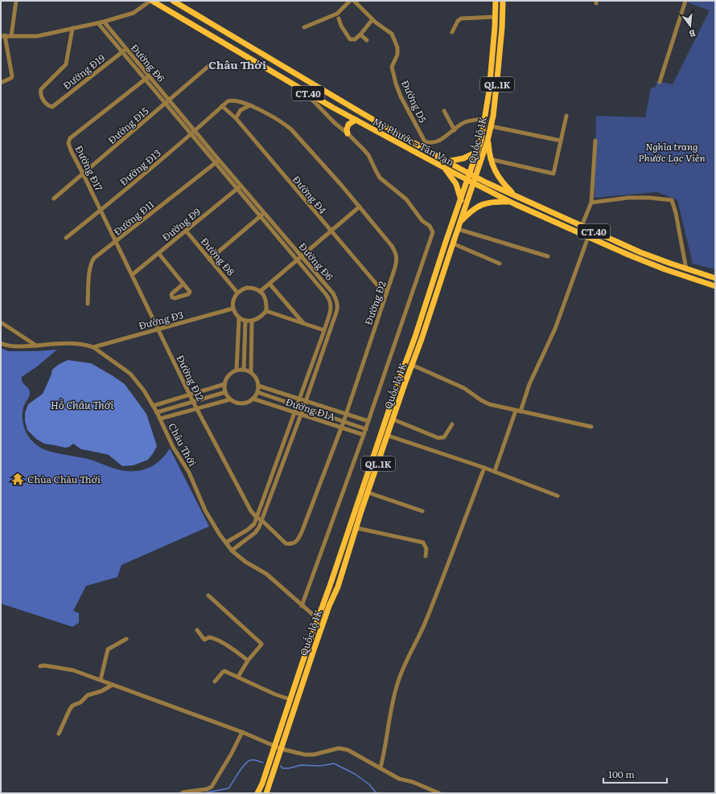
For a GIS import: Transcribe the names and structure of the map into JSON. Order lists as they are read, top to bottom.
{
  "streets": {
    "main road": [
      "QL.1K",
      "CT.40",
      "Quốc lộ 1K",
      "Mỹ Phước - Tân Vạn"
    ],
    "street": [
      "Đường Đ6",
      "Đường Đ19",
      "Đường D5",
      "Đường Đ15",
      "Đường Đ13",
      "Đường Đ17",
      "Đường Đ4",
      "Đường Đ11",
      "Đường Đ9",
      "Đường Đ8",
      "Đường Đ2",
      "Đường Đ3",
      "Đường Đ12",
      "Đường Đ1A",
      "Châu Thới"
    ]
  },
  "crossings": [
    ["Đường Đ6", "Đường Đ19"],
    ["Đường Đ6", "Đường Đ15"],
    ["Đường Đ6", "Đường Đ13"],
    ["Đường Đ6", "Đường Đ17"],
    ["Đường Đ6", "Đường Đ11"],
    ["Đường Đ6", "Đường Đ9"],
    ["Đường Đ6", "Đường Đ2"],
    ["Đường Đ6", "Đường Đ12"],
    ["Đường Đ6", "Đường Đ1A"],
    ["Đường Đ6", "Châu Thới"],
    ["Đường Đ15", "Đường Đ17"],
    ["Quốc lộ 1K", "Mỹ Phước - Tân Vạn"],
    ["Quốc lộ 1K", "Châu Thới"],
    ["Đường Đ13", "Đường Đ17"],
    ["Đường Đ13", "Đường Đ4"],
    ["Đường Đ13", "Đường Đ2"],
    ["Đường Đ17", "Đường Đ11"],
    ["Đường Đ17", "Đường Đ12"],
    ["Đường Đ4", "Đường Đ2"],
    ["Đường Đ11", "Đường Đ12"],
    ["Đường Đ9", "Đường Đ8"],
    ["Đường Đ9", "Đường Đ12"],
    ["Đường Đ8", "Đường Đ3"],
    ["Đường Đ2", "Đường Đ1A"],
    ["Đường Đ3", "Đường Đ12"],
    ["Đường Đ3", "Châu Thới"]
  ],
  "districts": ["Châu Thới"],
  "water": ["Hồ Châu Thới"],
  "parks": ["Nghĩa trang Phước Lạc Viên"],
  "places": {
    "temple": ["Chùa Châu Thới"]
  },
  "scale_bar": "100 m",
  "north": "bottom"
}
